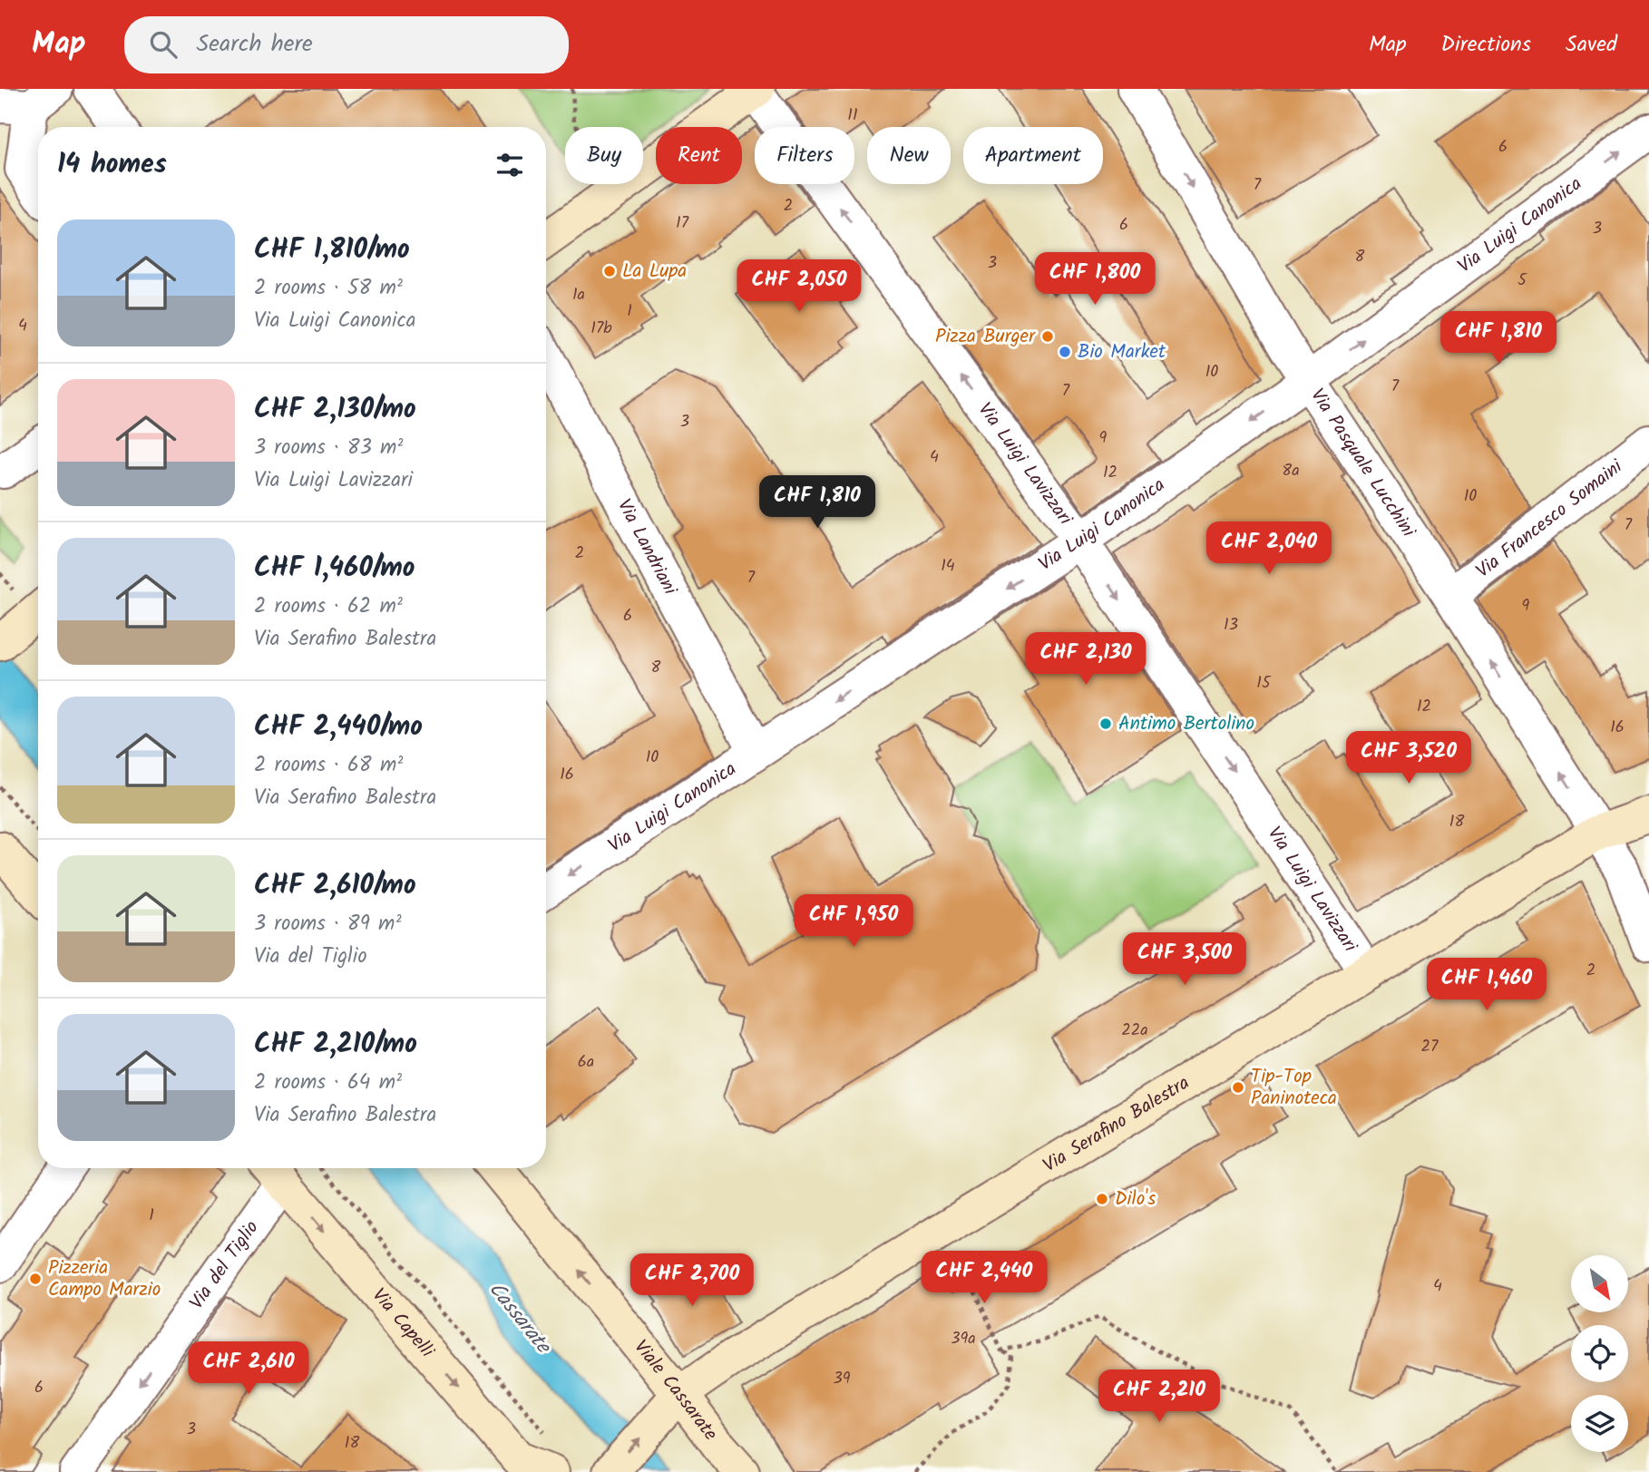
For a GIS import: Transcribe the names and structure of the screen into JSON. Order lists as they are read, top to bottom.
{
  "streets": {
    "main road": ["Via Serafino Balestra", "Via Capelli", "Viale Cassarate"],
    "street": [
      "Via Luigi Canonica",
      "Via Luigi Lavizzari",
      "Via Pasquale Lucchini",
      "Via Francesco Somaini",
      "Via Landriani",
      "Via del Tiglio"
    ]
  },
  "crossings": [
    ["Via Luigi Canonica", "Via Luigi Lavizzari"],
    ["Via Luigi Canonica", "Via Pasquale Lucchini"],
    ["Via Luigi Canonica", "Via Landriani"],
    ["Via Luigi Lavizzari", "Via Serafino Balestra"],
    ["Via Pasquale Lucchini", "Via Francesco Somaini"],
    ["Via Pasquale Lucchini", "Via Serafino Balestra"],
    ["Via Serafino Balestra", "Viale Cassarate"],
    ["Via del Tiglio", "Via Capelli"]
  ],
  "one_way": ["Via Capelli", "Viale Cassarate"],
  "water": ["Cassarate"],
  "places": [
    "La Lupa",
    "Pizza Burger",
    "Bio Market",
    "Antimo Bertolino",
    "Tip-Top Paninoteca",
    "Dilo's",
    "Pizzeria Campo Marzio"
  ],
  "house_numbers": [
    "11",
    "6",
    "7",
    "2",
    "17",
    "6",
    "3",
    "8",
    "3",
    "5",
    "1a",
    "1",
    "4",
    "17b",
    "10",
    "7",
    "7",
    "3",
    "9",
    "4",
    "8a",
    "12",
    "10",
    "7",
    "2",
    "14",
    "7",
    "9",
    "6",
    "13",
    "8",
    "15",
    "12",
    "16",
    "10",
    "16",
    "18",
    "2",
    "22a",
    "27",
    "6a",
    "1",
    "4",
    "39a",
    "39",
    "6",
    "3",
    "18"
  ],
  "north": "bottom right",
  "page": {
    "header": "Map",
    "search": "Search here",
    "nav": ["Map", "Directions", "Saved"],
    "chip": [
      "Buy",
      "Rent",
      "Filters",
      "New",
      "Apartment"
    ],
    "heading": "14 homes",
    "list": [
      {
        "name": "CHF 1,810/mo",
        "note": "2 rooms · 58 m² · Via Luigi Canonica"
      },
      {
        "name": "CHF 2,130/mo",
        "note": "3 rooms · 83 m² · Via Luigi Lavizzari"
      },
      {
        "name": "CHF 1,460/mo",
        "note": "2 rooms · 62 m² · Via Serafino Balestra"
      },
      {
        "name": "CHF 2,440/mo",
        "note": "2 rooms · 68 m² · Via Serafino Balestra"
      },
      {
        "name": "CHF 2,610/mo",
        "note": "3 rooms · 89 m² · Via del Tiglio"
      },
      {
        "name": "CHF 2,210/mo",
        "note": "2 rooms · 64 m² · Via Serafino Balestra"
      }
    ],
    "price": [
      "CHF 1,800",
      "CHF 2,050",
      "CHF 1,810",
      "CHF 1,810",
      "CHF 2,040",
      "CHF 2,130",
      "CHF 3,520",
      "CHF 1,950",
      "CHF 3,500",
      "CHF 1,460",
      "CHF 2,440",
      "CHF 2,700",
      "CHF 2,610",
      "CHF 2,210"
    ]
  }
}
